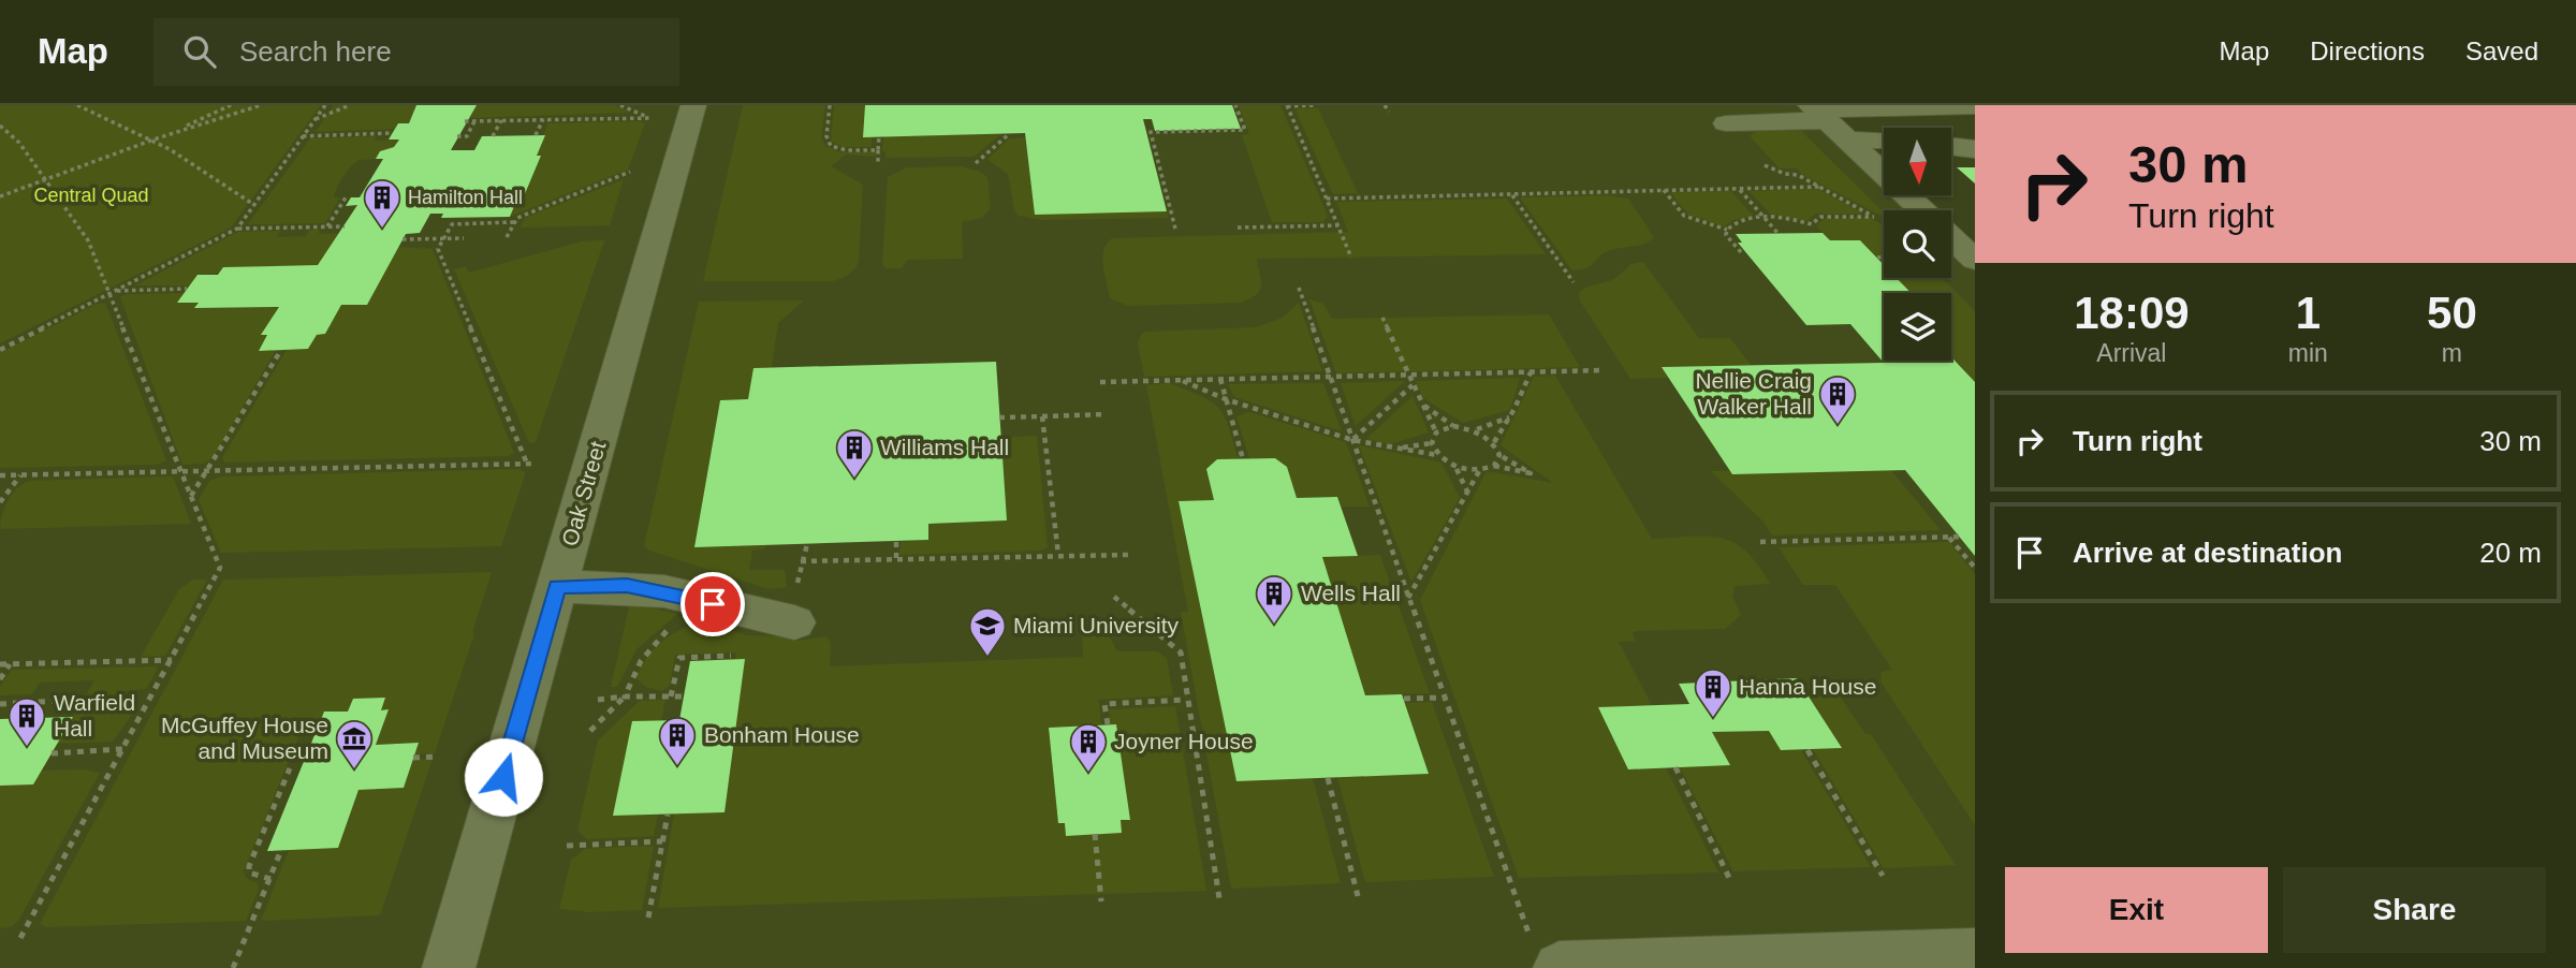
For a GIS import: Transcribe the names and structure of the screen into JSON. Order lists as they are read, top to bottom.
{
  "streets": {
    "street": ["Oak Street"]
  },
  "parks": ["Central Quad"],
  "places": {
    "building": [
      "Hamilton Hall",
      "Nellie Craig Walker Hall",
      "Williams Hall",
      "Wells Hall",
      "Hanna House",
      "Warfield Hall",
      "Bonham House",
      "Joyner House"
    ],
    "school or university": ["Miami University"],
    "museum": ["McGuffey House and Museum"]
  },
  "north": "bottom",
  "page": {
    "header": "Map",
    "search": "Search here",
    "nav": ["Map", "Directions", "Saved"],
    "turn": ["30 m", "Turn right"],
    "eta": [
      "18:09",
      "Arrival",
      "1",
      "min",
      "50",
      "m"
    ],
    "list": [
      {
        "name": "Turn right",
        "value": "30 m"
      },
      {
        "name": "Arrive at destination",
        "value": "20 m"
      }
    ],
    "buttons": ["Exit", "Share"]
  }
}
